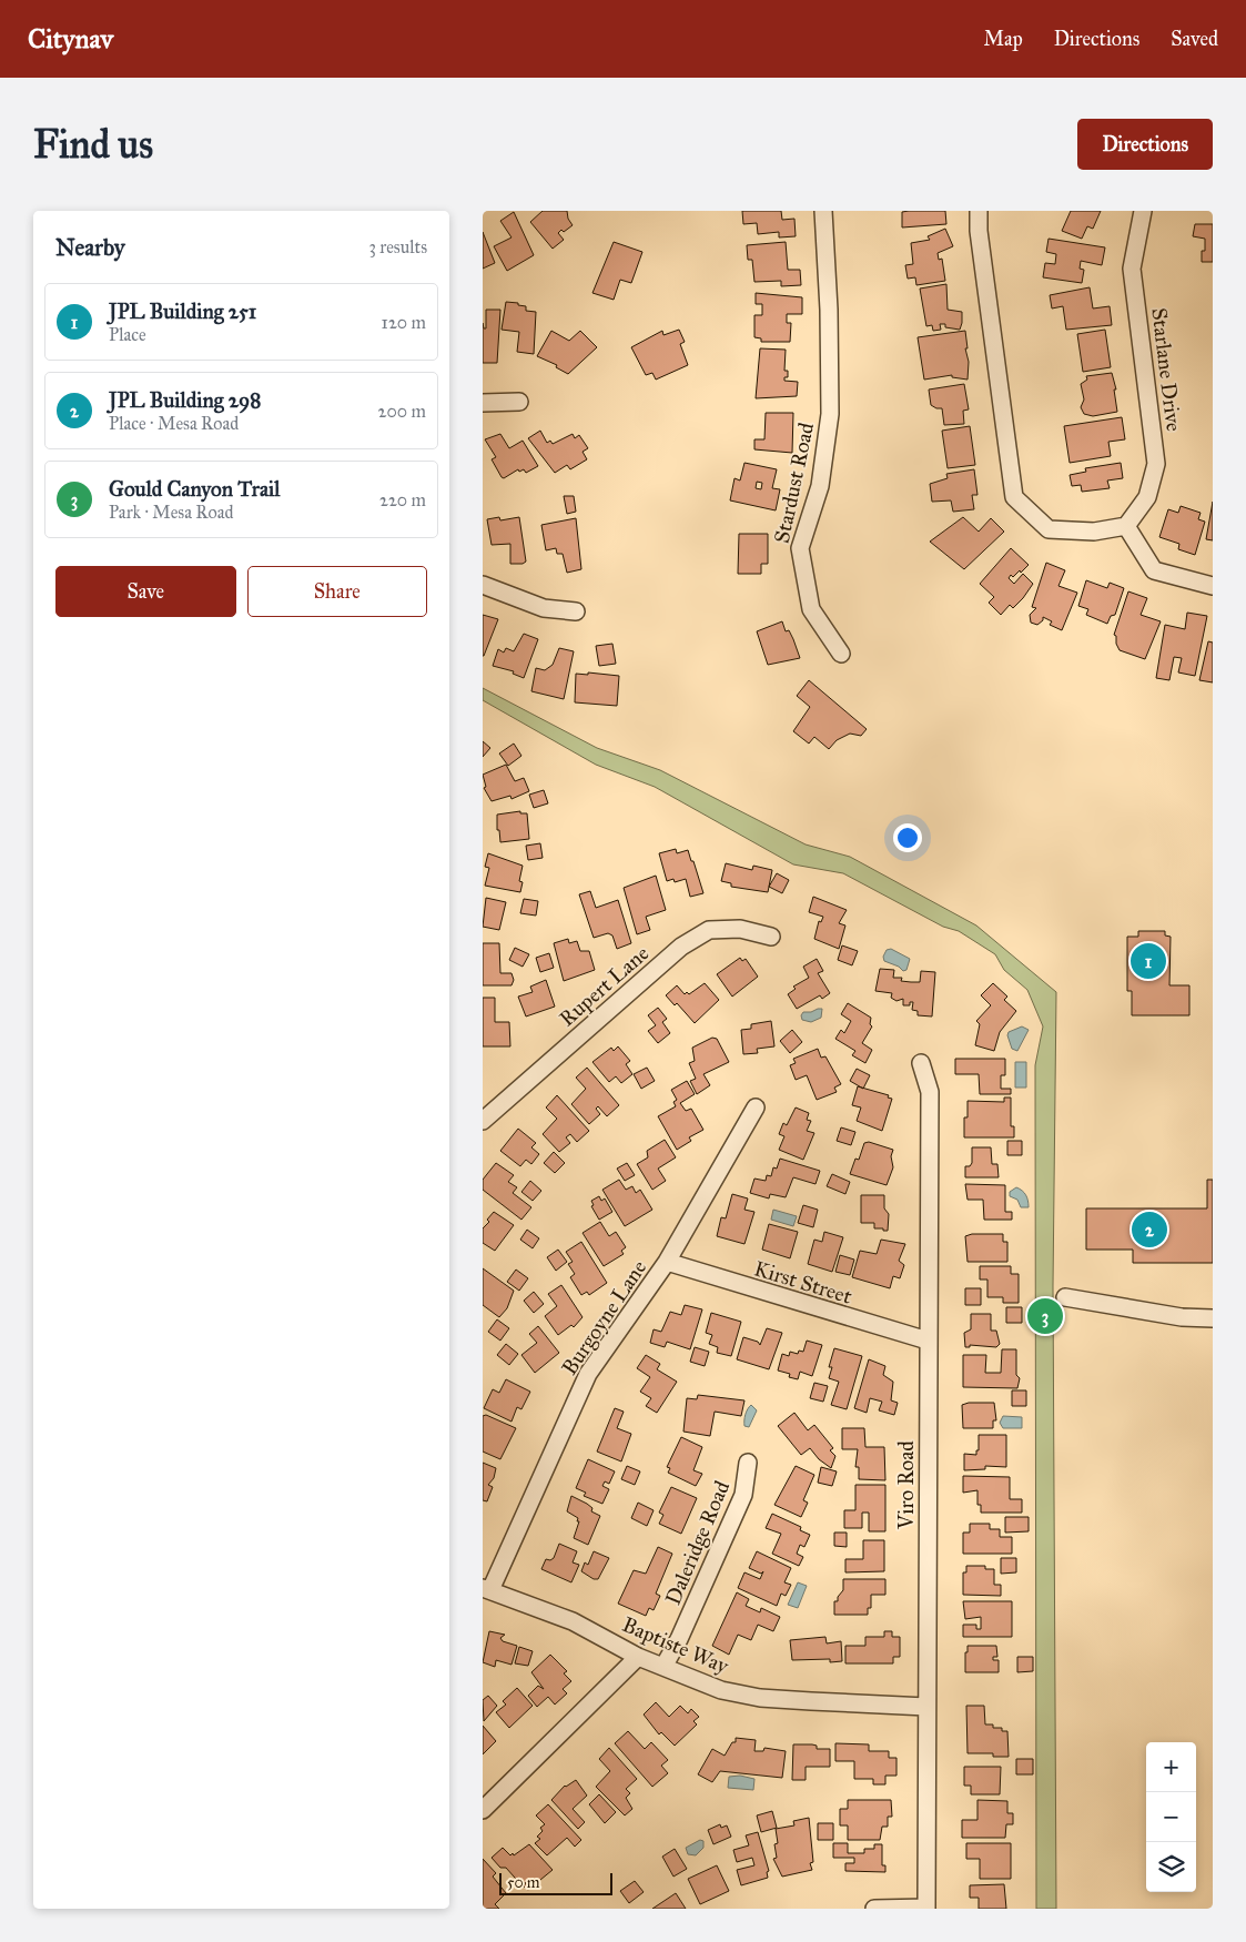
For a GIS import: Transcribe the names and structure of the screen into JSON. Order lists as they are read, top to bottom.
{
  "streets": {
    "street": [
      "Starlane Drive",
      "Stardust Road",
      "Rupert Lane",
      "Kirst Street",
      "Burgoyne Lane",
      "Viro Road",
      "Daleridge Road",
      "Baptiste Way"
    ]
  },
  "crossings": [
    ["Kirst Street", "Burgoyne Lane"],
    ["Kirst Street", "Viro Road"],
    ["Burgoyne Lane", "Baptiste Way"],
    ["Viro Road", "Baptiste Way"],
    ["Daleridge Road", "Baptiste Way"]
  ],
  "scale_bar": "50 m",
  "page": {
    "header": "Citynav",
    "nav": ["Map", "Directions", "Saved"],
    "buttons": [
      "Directions",
      ["Save", "Share"]
    ],
    "title": "Find us",
    "heading": ["Nearby", "3 results"],
    "list": [
      {
        "mark": "1",
        "name": "JPL Building 251",
        "note": "Place",
        "value": "120 m"
      },
      {
        "mark": "2",
        "name": "JPL Building 298",
        "note": "Place · Mesa Road",
        "value": "200 m"
      },
      {
        "mark": "3",
        "name": "Gould Canyon Trail",
        "note": "Park · Mesa Road",
        "value": "220 m"
      }
    ],
    "pins": ["1", "2", "3"],
    "map_buttons": ["+", "−"],
    "scale": "50 m"
  }
}
